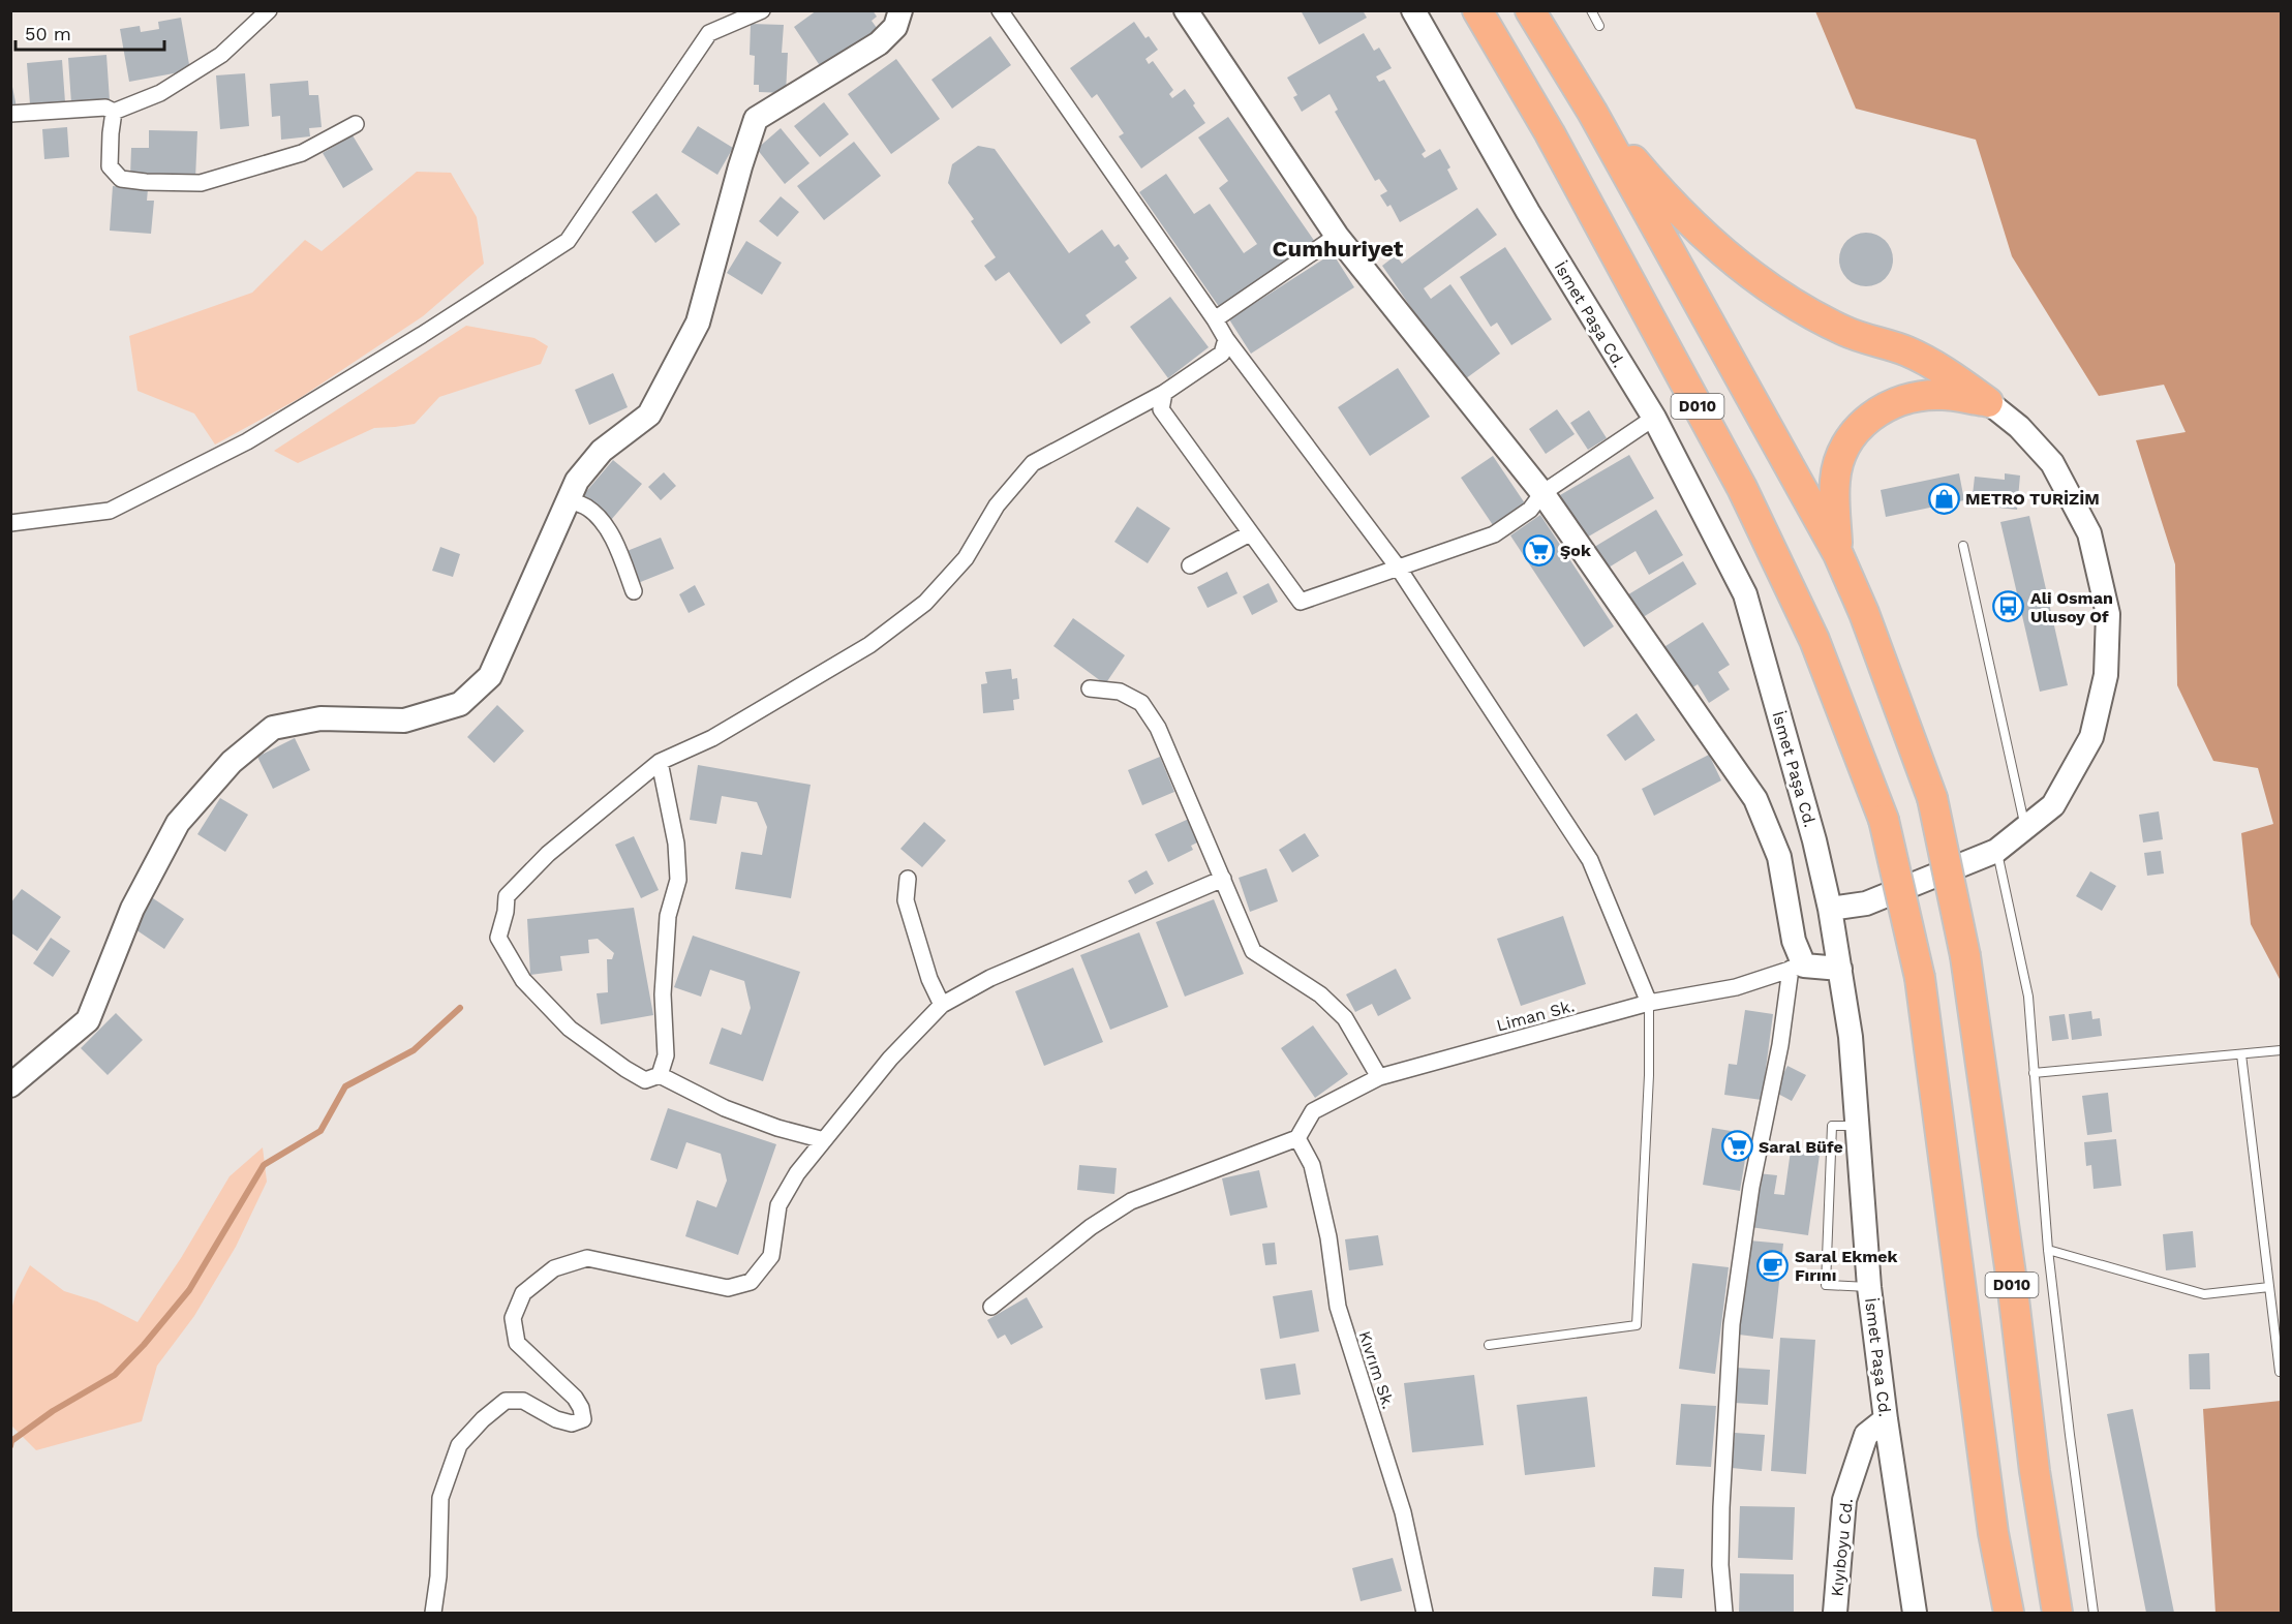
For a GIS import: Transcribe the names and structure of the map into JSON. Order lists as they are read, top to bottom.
{
  "streets": {
    "highway": ["D010"],
    "street": [
      "İsmet Paşa Cd.",
      "Liman Sk.",
      "Kıvrım Sk.",
      "Kıyıboyu Cd."
    ]
  },
  "crossings": [
    ["İsmet Paşa Cd.", "Kıyıboyu Cd."],
    ["Liman Sk.", "Kıvrım Sk."]
  ],
  "districts": ["Cumhuriyet"],
  "places": {
    "shop": ["METRO TURİZİM"],
    "supermarket": ["Şok", "Saral Büfe"],
    "bus stop": ["Ali Osman Ulusoy Of"],
    "cafe": ["Saral Ekmek Fırını"]
  },
  "scale_bar": "50 m"
}
